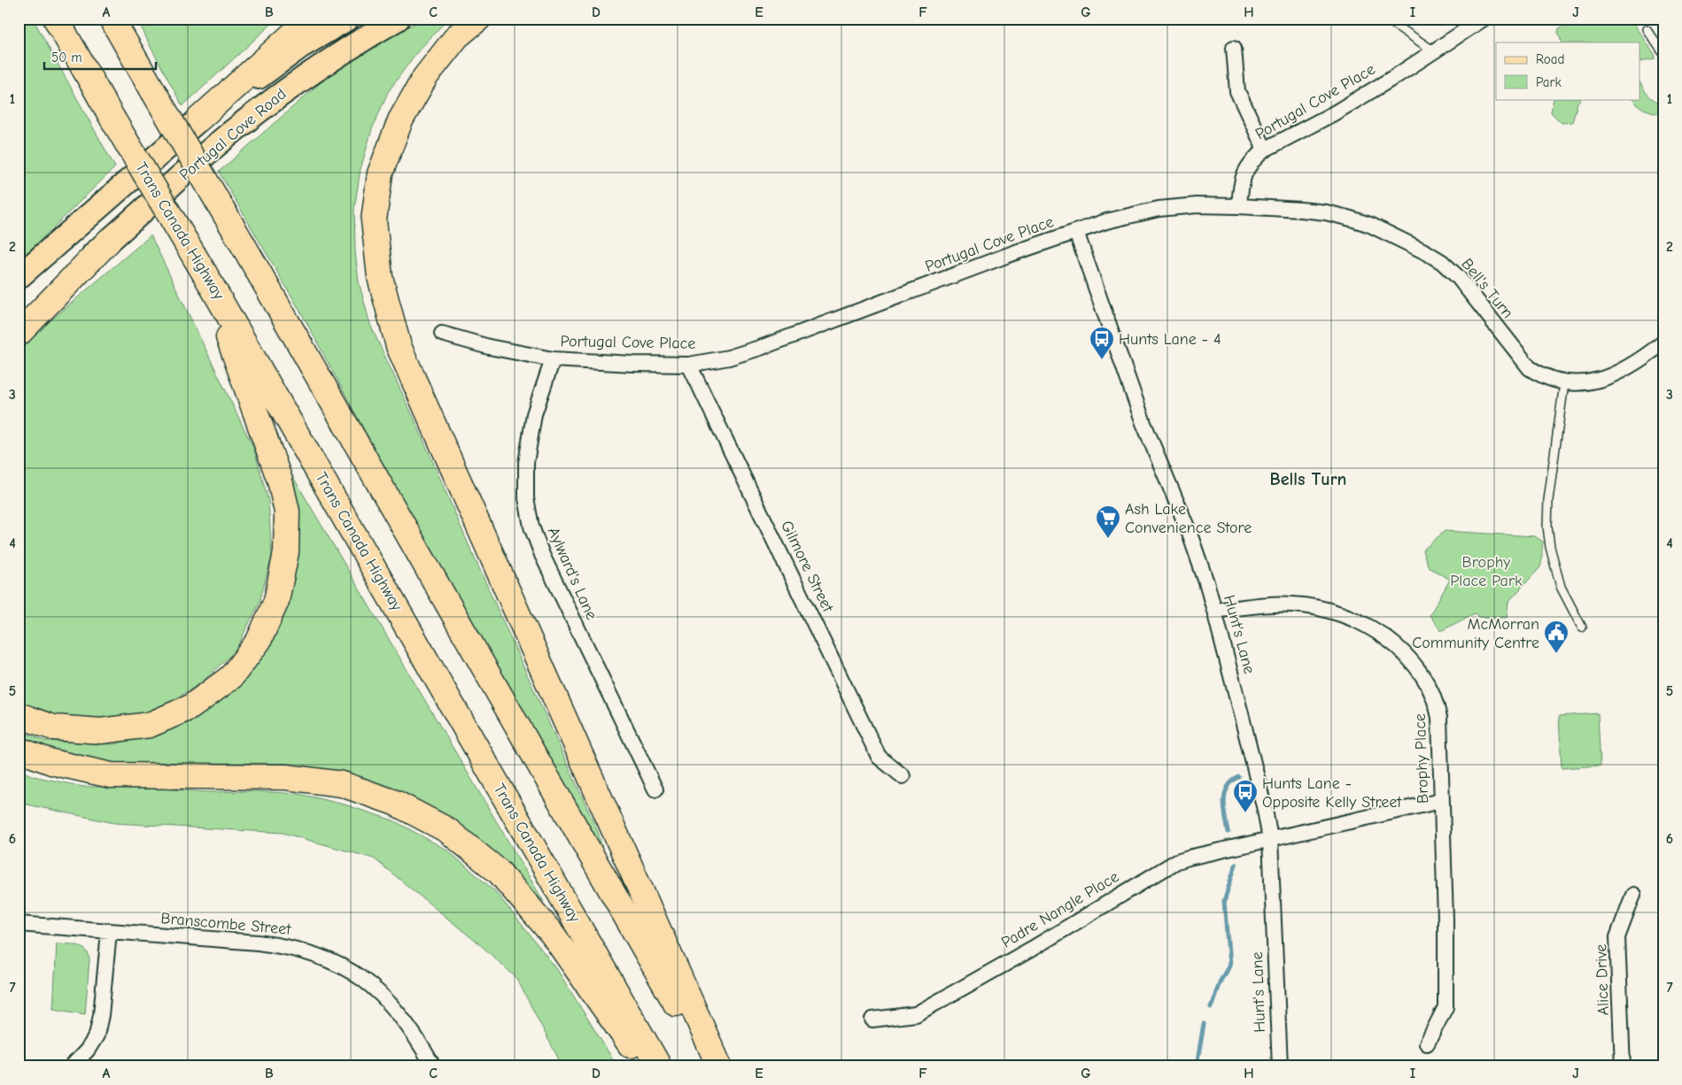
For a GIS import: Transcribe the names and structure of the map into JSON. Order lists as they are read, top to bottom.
{
  "streets": {
    "highway": ["Trans Canada Highway"],
    "main road": ["Portugal Cove Road"],
    "street": [
      "Portugal Cove Place",
      "Bell's Turn",
      "Gilmore Street",
      "Aylward's Lane",
      "Hunt's Lane",
      "Brophy Place",
      "Padre Nangle Place",
      "Branscombe Street",
      "Alice Drive"
    ]
  },
  "crossings": [
    ["Portugal Cove Place", "Bell's Turn"],
    ["Portugal Cove Place", "Gilmore Street"],
    ["Portugal Cove Place", "Aylward's Lane"],
    ["Portugal Cove Place", "Hunt's Lane"],
    ["Hunt's Lane", "Brophy Place"],
    ["Hunt's Lane", "Padre Nangle Place"],
    ["Brophy Place", "Padre Nangle Place"]
  ],
  "districts": ["Bells Turn"],
  "parks": ["Brophy Place Park"],
  "places": {
    "bus stop": ["Hunts Lane - 4", "Hunts Lane - Opposite Kelly Street"],
    "supermarket": ["Ash Lake Convenience Store"],
    "public building": ["McMorran Community Centre"]
  },
  "legend": ["Road", "Park"],
  "scale_bar": "50 m",
  "grid": {
    "columns": [
      "A",
      "B",
      "C",
      "D",
      "E",
      "F",
      "G",
      "H",
      "I",
      "J"
    ],
    "rows": [
      "1",
      "2",
      "3",
      "4",
      "5",
      "6",
      "7"
    ]
  }
}
